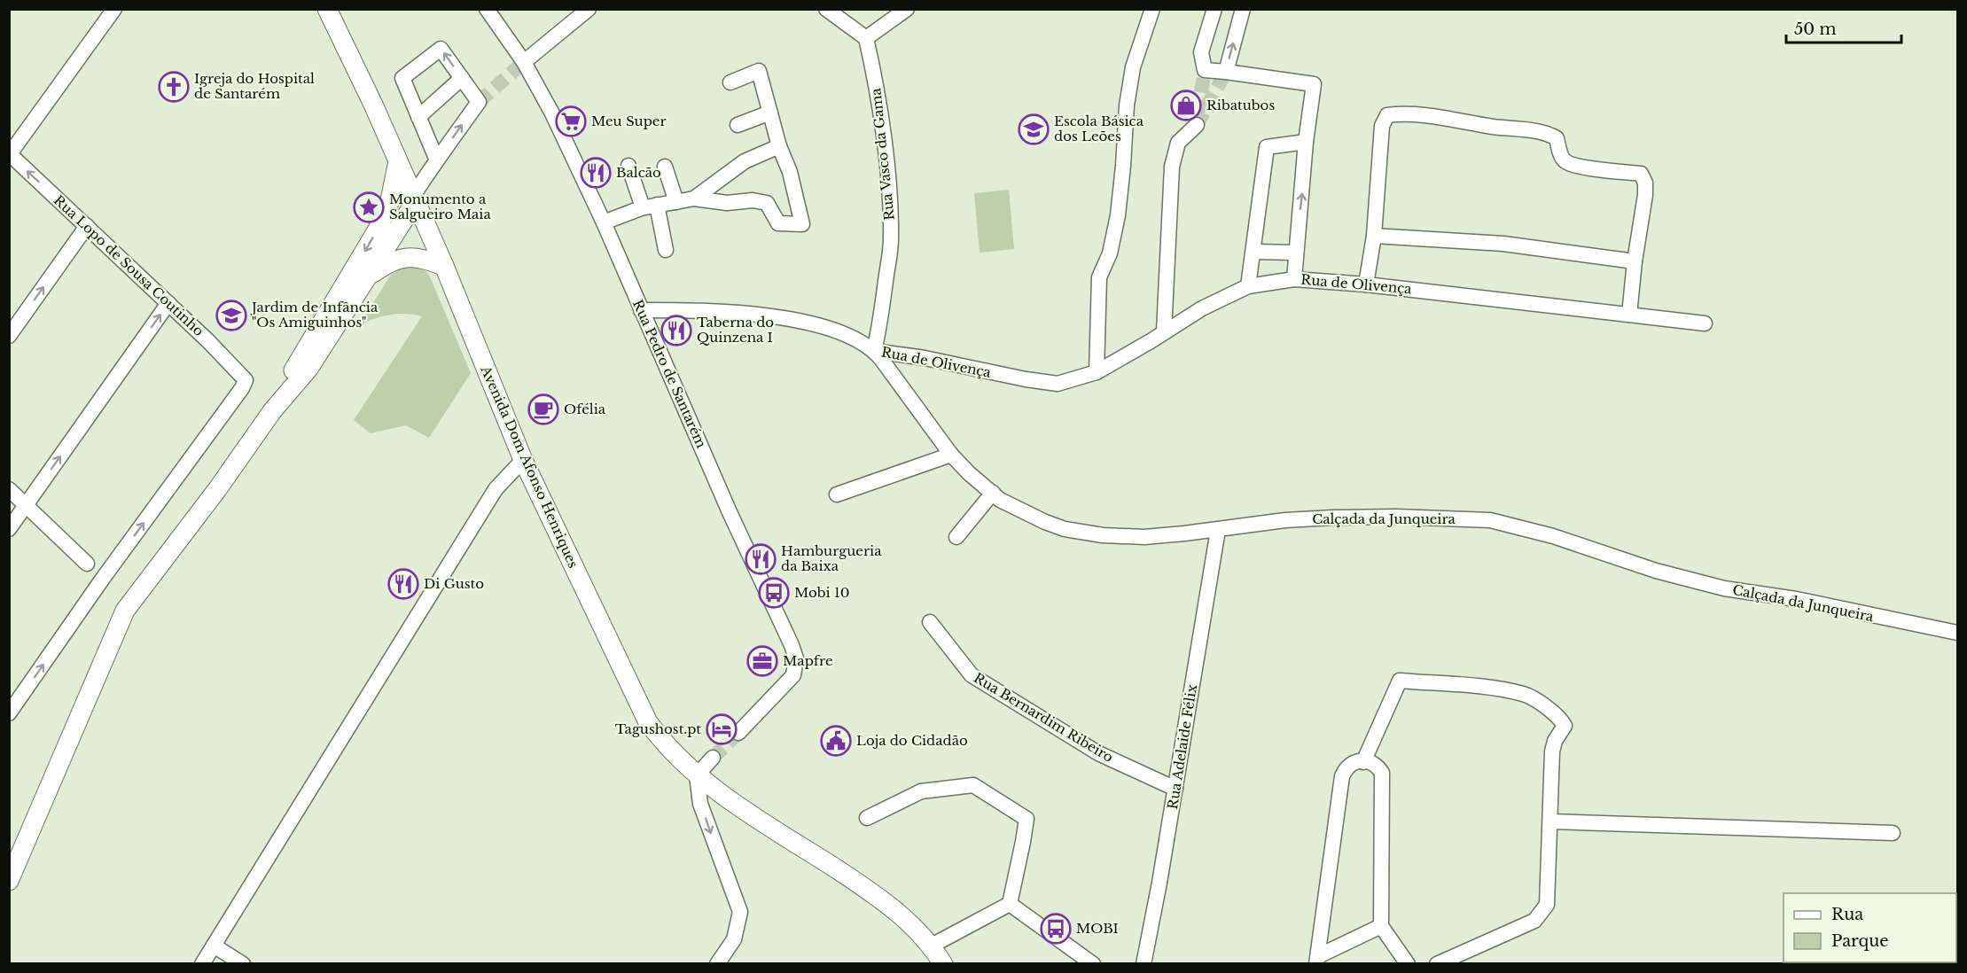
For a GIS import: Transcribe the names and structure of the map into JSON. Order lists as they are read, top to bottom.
{
  "streets": {
    "main road": ["Avenida Dom Afonso Henriques"],
    "street": [
      "Rua Vasco da Gama",
      "Rua Lopo de Sousa Coutinho",
      "Rua de Olivença",
      "Rua Pedro de Santarém",
      "Calçada da Junqueira",
      "Rua Bernardim Ribeiro",
      "Rua Adelaide Félix"
    ]
  },
  "crossings": [
    ["Rua Vasco da Gama", "Rua de Olivença"],
    ["Rua Vasco da Gama", "Calçada da Junqueira"],
    ["Rua de Olivença", "Calçada da Junqueira"],
    ["Calçada da Junqueira", "Rua Adelaide Félix"],
    ["Rua Bernardim Ribeiro", "Rua Adelaide Félix"]
  ],
  "places": {
    "church": ["Igreja do Hospital de Santarém"],
    "shop": ["Ribatubos"],
    "supermarket": ["Meu Super"],
    "school or university": ["Escola Básica dos Leões", "Jardim de Infância \"Os Amiguinhos\""],
    "restaurant": [
      "Balcão",
      "Taberna do Quinzena I",
      "Hamburgueria da Baixa",
      "Di Gusto"
    ],
    "place": ["Monumento a Salgueiro Maia"],
    "cafe": ["Ofélia"],
    "bus stop": ["Mobi 10", "MOBI"],
    "office": ["Mapfre"],
    "hotel": ["Tagushost.pt"],
    "public building": ["Loja do Cidadão"]
  },
  "legend": ["Rua", "Parque"],
  "scale_bar": "50 m"
}
